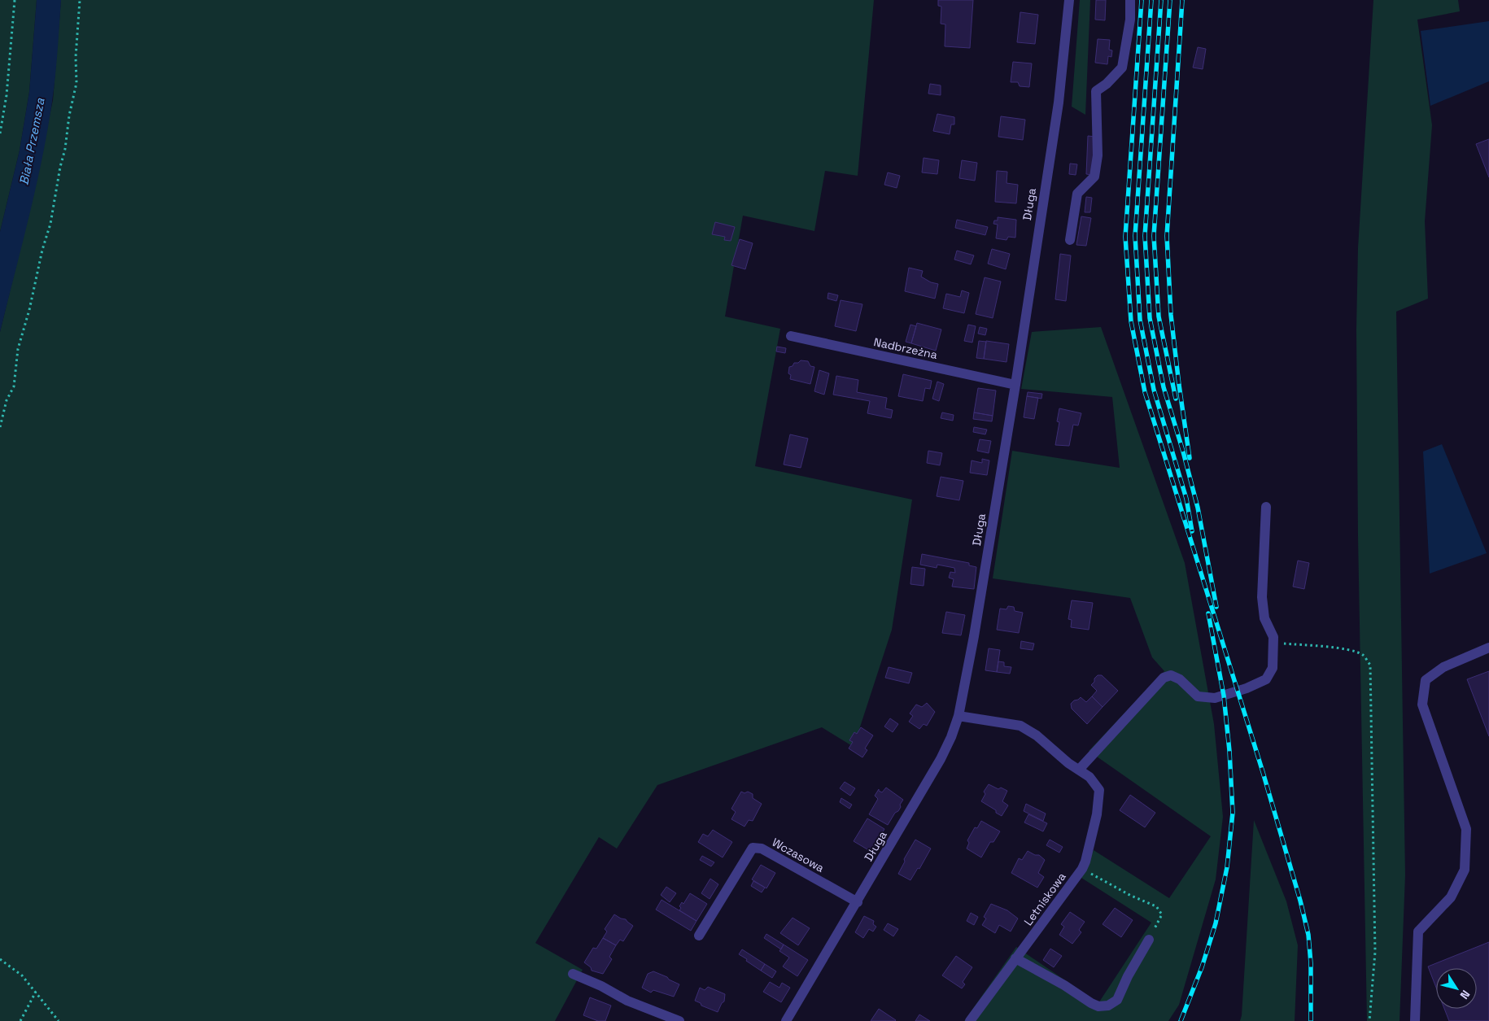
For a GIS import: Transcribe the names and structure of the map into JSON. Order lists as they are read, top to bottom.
{
  "streets": {
    "street": [
      "Długa",
      "Nadbrzeżna",
      "Wczasowa",
      "Letniskowa"
    ]
  },
  "crossings": [
    ["Długa", "Nadbrzeżna"],
    ["Długa", "Wczasowa"]
  ],
  "water": ["Biała Przemsza"],
  "north": "bottom right"
}
